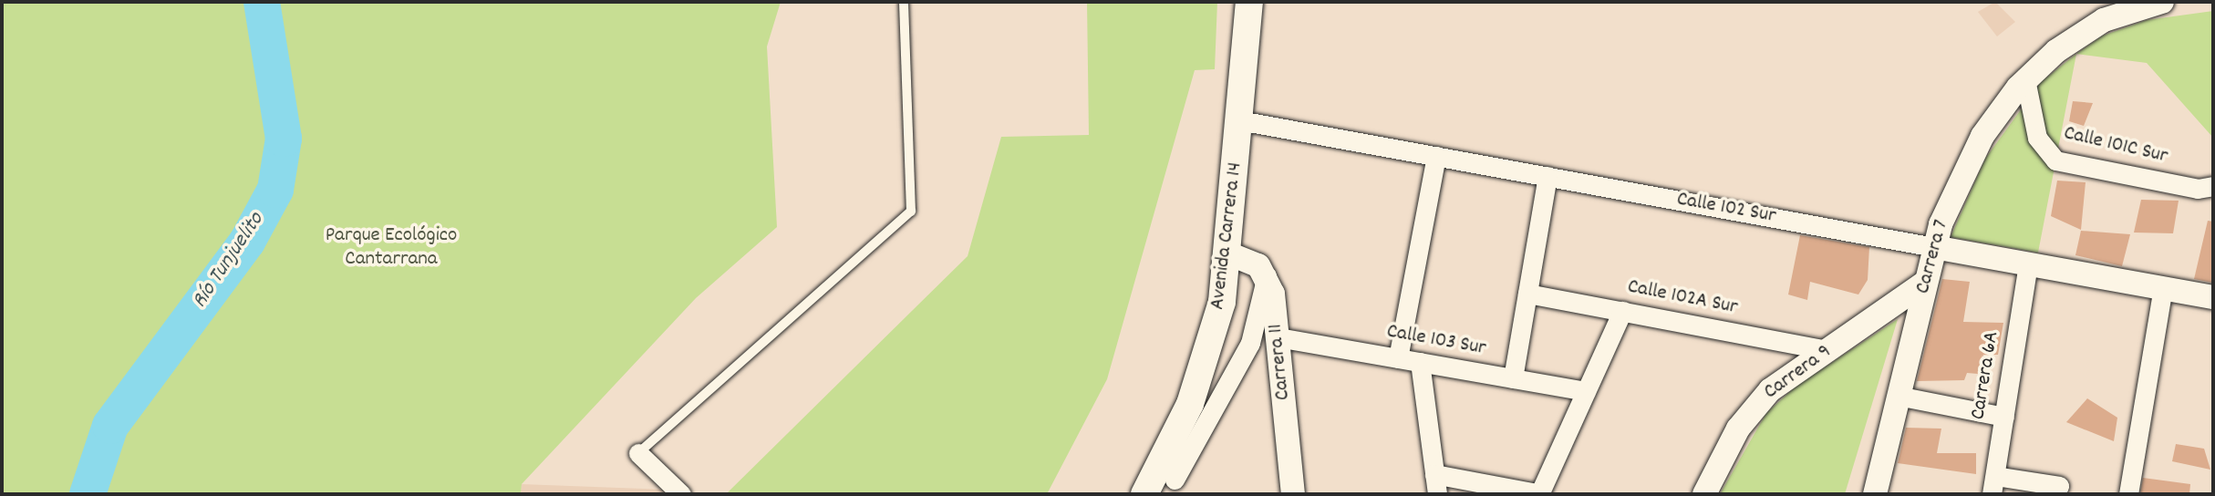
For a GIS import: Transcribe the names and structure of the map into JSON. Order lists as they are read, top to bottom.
{
  "streets": {
    "main road": ["Avenida Carrera 14"],
    "street": [
      "Calle 101C Sur",
      "Calle 102 Sur",
      "Carrera 7",
      "Calle 102A Sur",
      "Calle 103 Sur",
      "Carrera 11",
      "Carrera 9",
      "Carrera 6A"
    ]
  },
  "crossings": [
    ["Calle 101C Sur", "Carrera 7"],
    ["Calle 102 Sur", "Avenida Carrera 14"],
    ["Calle 102 Sur", "Carrera 7"],
    ["Calle 102 Sur", "Carrera 6A"],
    ["Carrera 7", "Carrera 9"],
    ["Calle 102A Sur", "Carrera 9"],
    ["Calle 103 Sur", "Carrera 11"]
  ],
  "water": ["Río Tunjuelito"],
  "parks": ["Parque Ecológico Cantarrana"]
}
